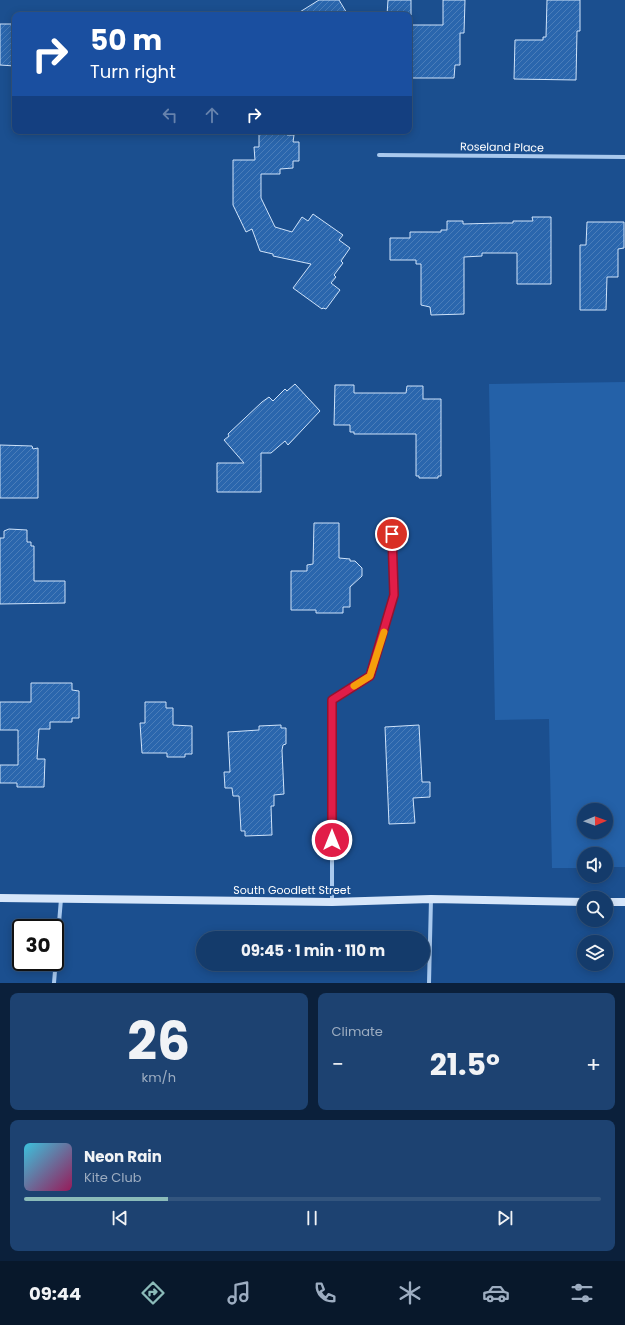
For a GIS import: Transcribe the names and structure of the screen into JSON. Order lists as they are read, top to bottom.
{
  "streets": {
    "main road": ["South Goodlett Street"],
    "street": ["Roseland Place"]
  },
  "north": "right",
  "page": {
    "turn": ["50 m", "Turn right"],
    "limit": "30",
    "trip": "09:45 · 1 min · 110 m",
    "tile": [
      ["26", "km/h"],
      "Climate"
    ],
    "heat": ["−", "21.5°", "+"],
    "song": ["Neon Rain", "Kite Club"],
    "tabs": "09:44"
  }
}
